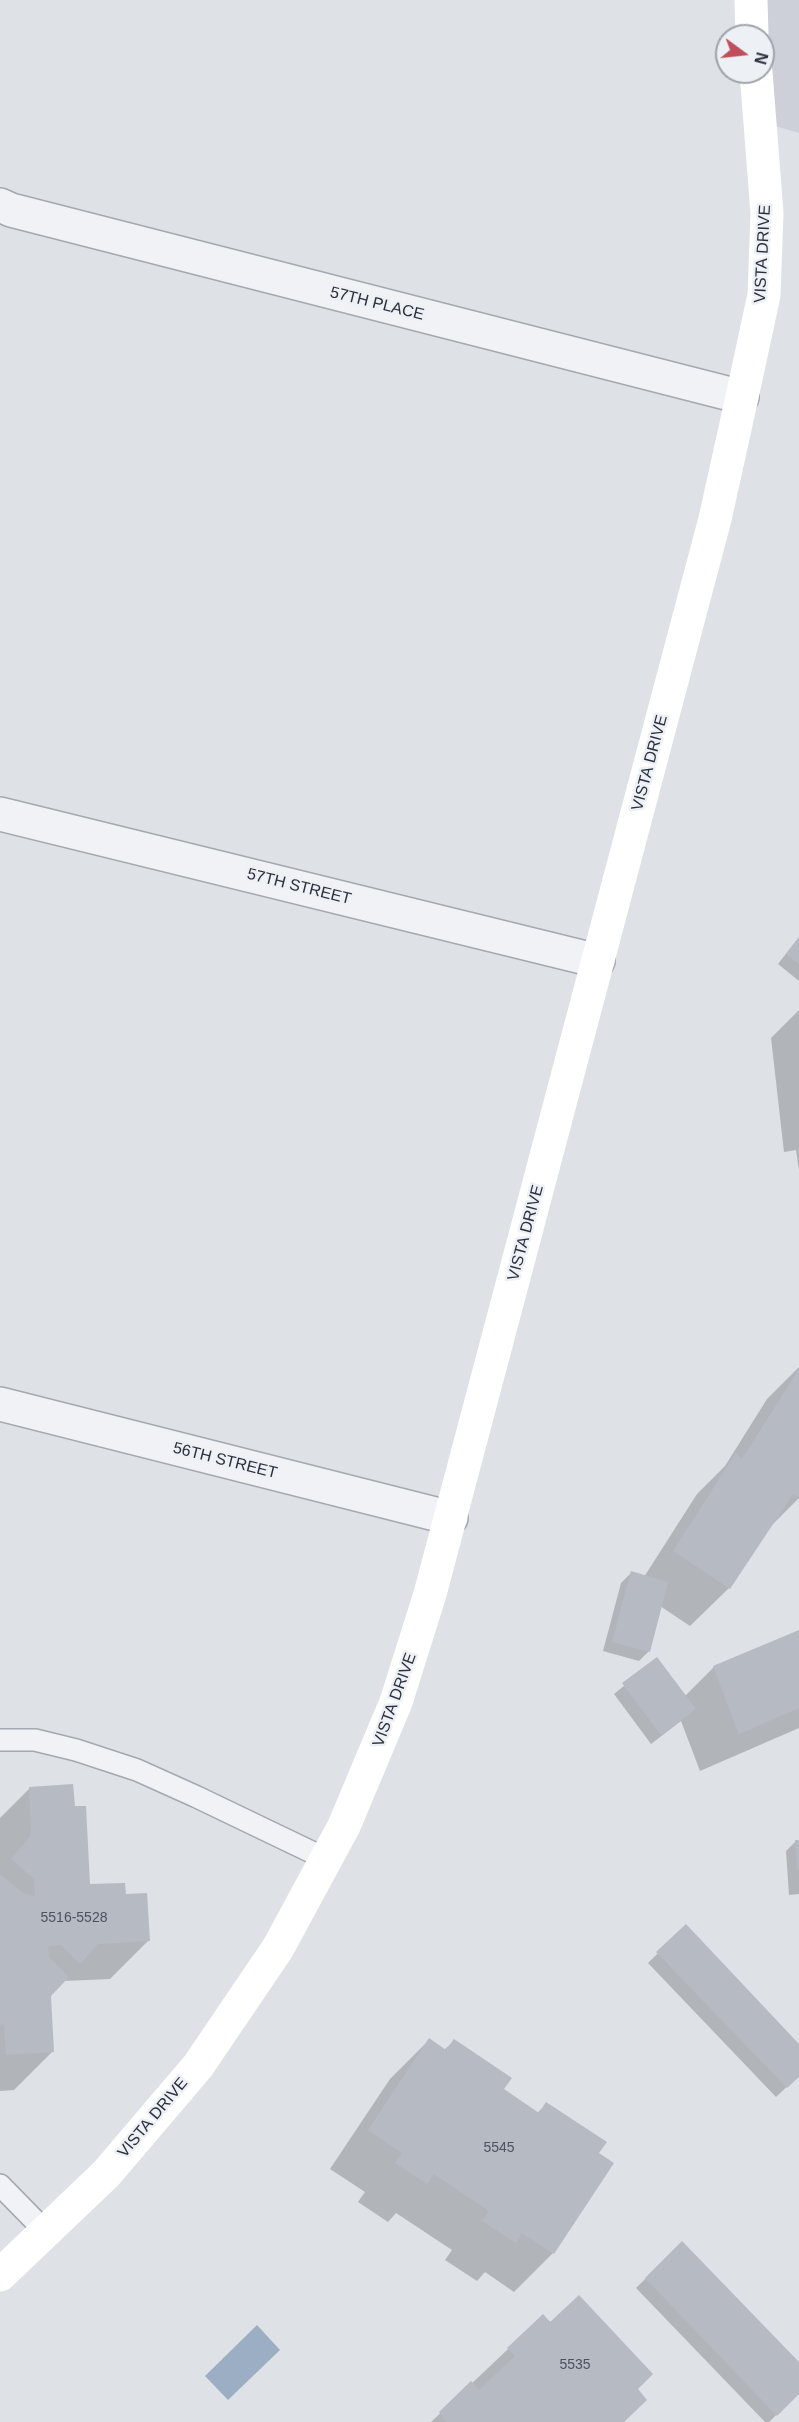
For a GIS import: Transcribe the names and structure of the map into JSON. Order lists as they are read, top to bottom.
{
  "streets": {
    "street": [
      "VISTA DRIVE",
      "57TH PLACE",
      "57TH STREET",
      "56TH STREET"
    ]
  },
  "crossings": [
    ["VISTA DRIVE", "57TH PLACE"],
    ["VISTA DRIVE", "57TH STREET"],
    ["VISTA DRIVE", "56TH STREET"]
  ],
  "house_numbers": ["5516-5528", "5545", "5535"],
  "north": "right"
}
